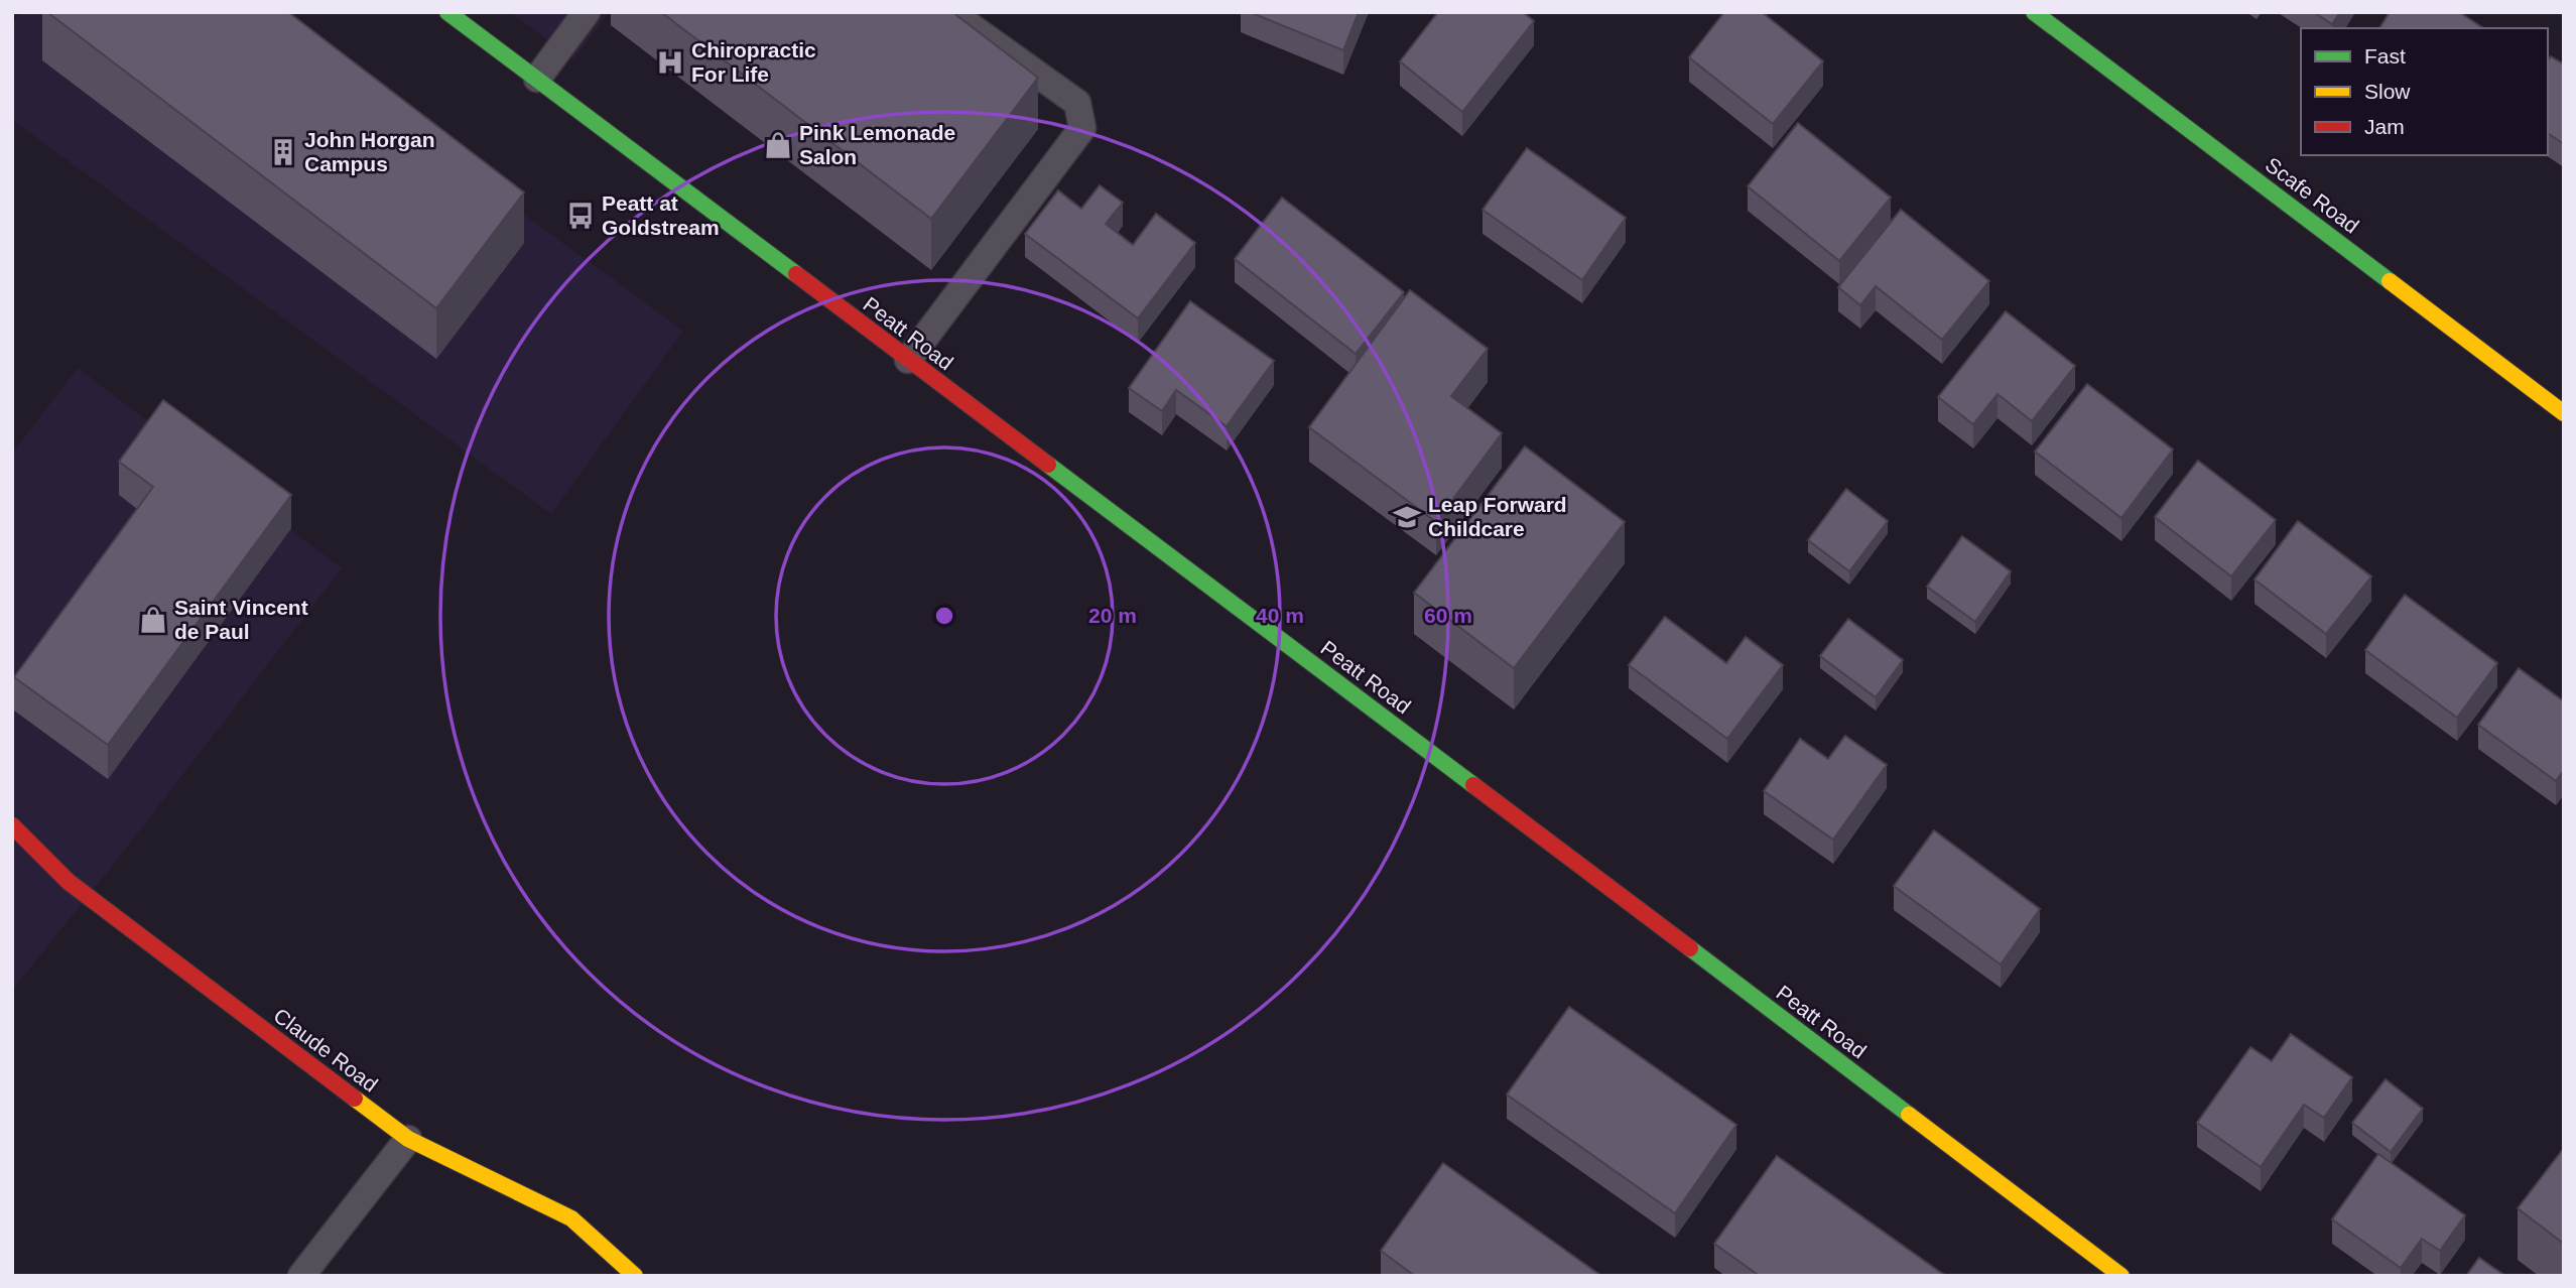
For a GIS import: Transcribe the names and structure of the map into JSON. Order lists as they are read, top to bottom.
{
  "streets": {
    "street": ["Scafe Road", "Peatt Road", "Claude Road"]
  },
  "places": {
    "hospital": ["Chiropractic For Life"],
    "shop": ["Pink Lemonade Salon", "Saint Vincent de Paul"],
    "building": ["John Horgan Campus"],
    "bus stop": ["Peatt at Goldstream"],
    "school or university": ["Leap Forward Childcare"]
  },
  "legend": ["Fast", "Slow", "Jam"],
  "rings": ["20 m", "40 m", "60 m"]
}
